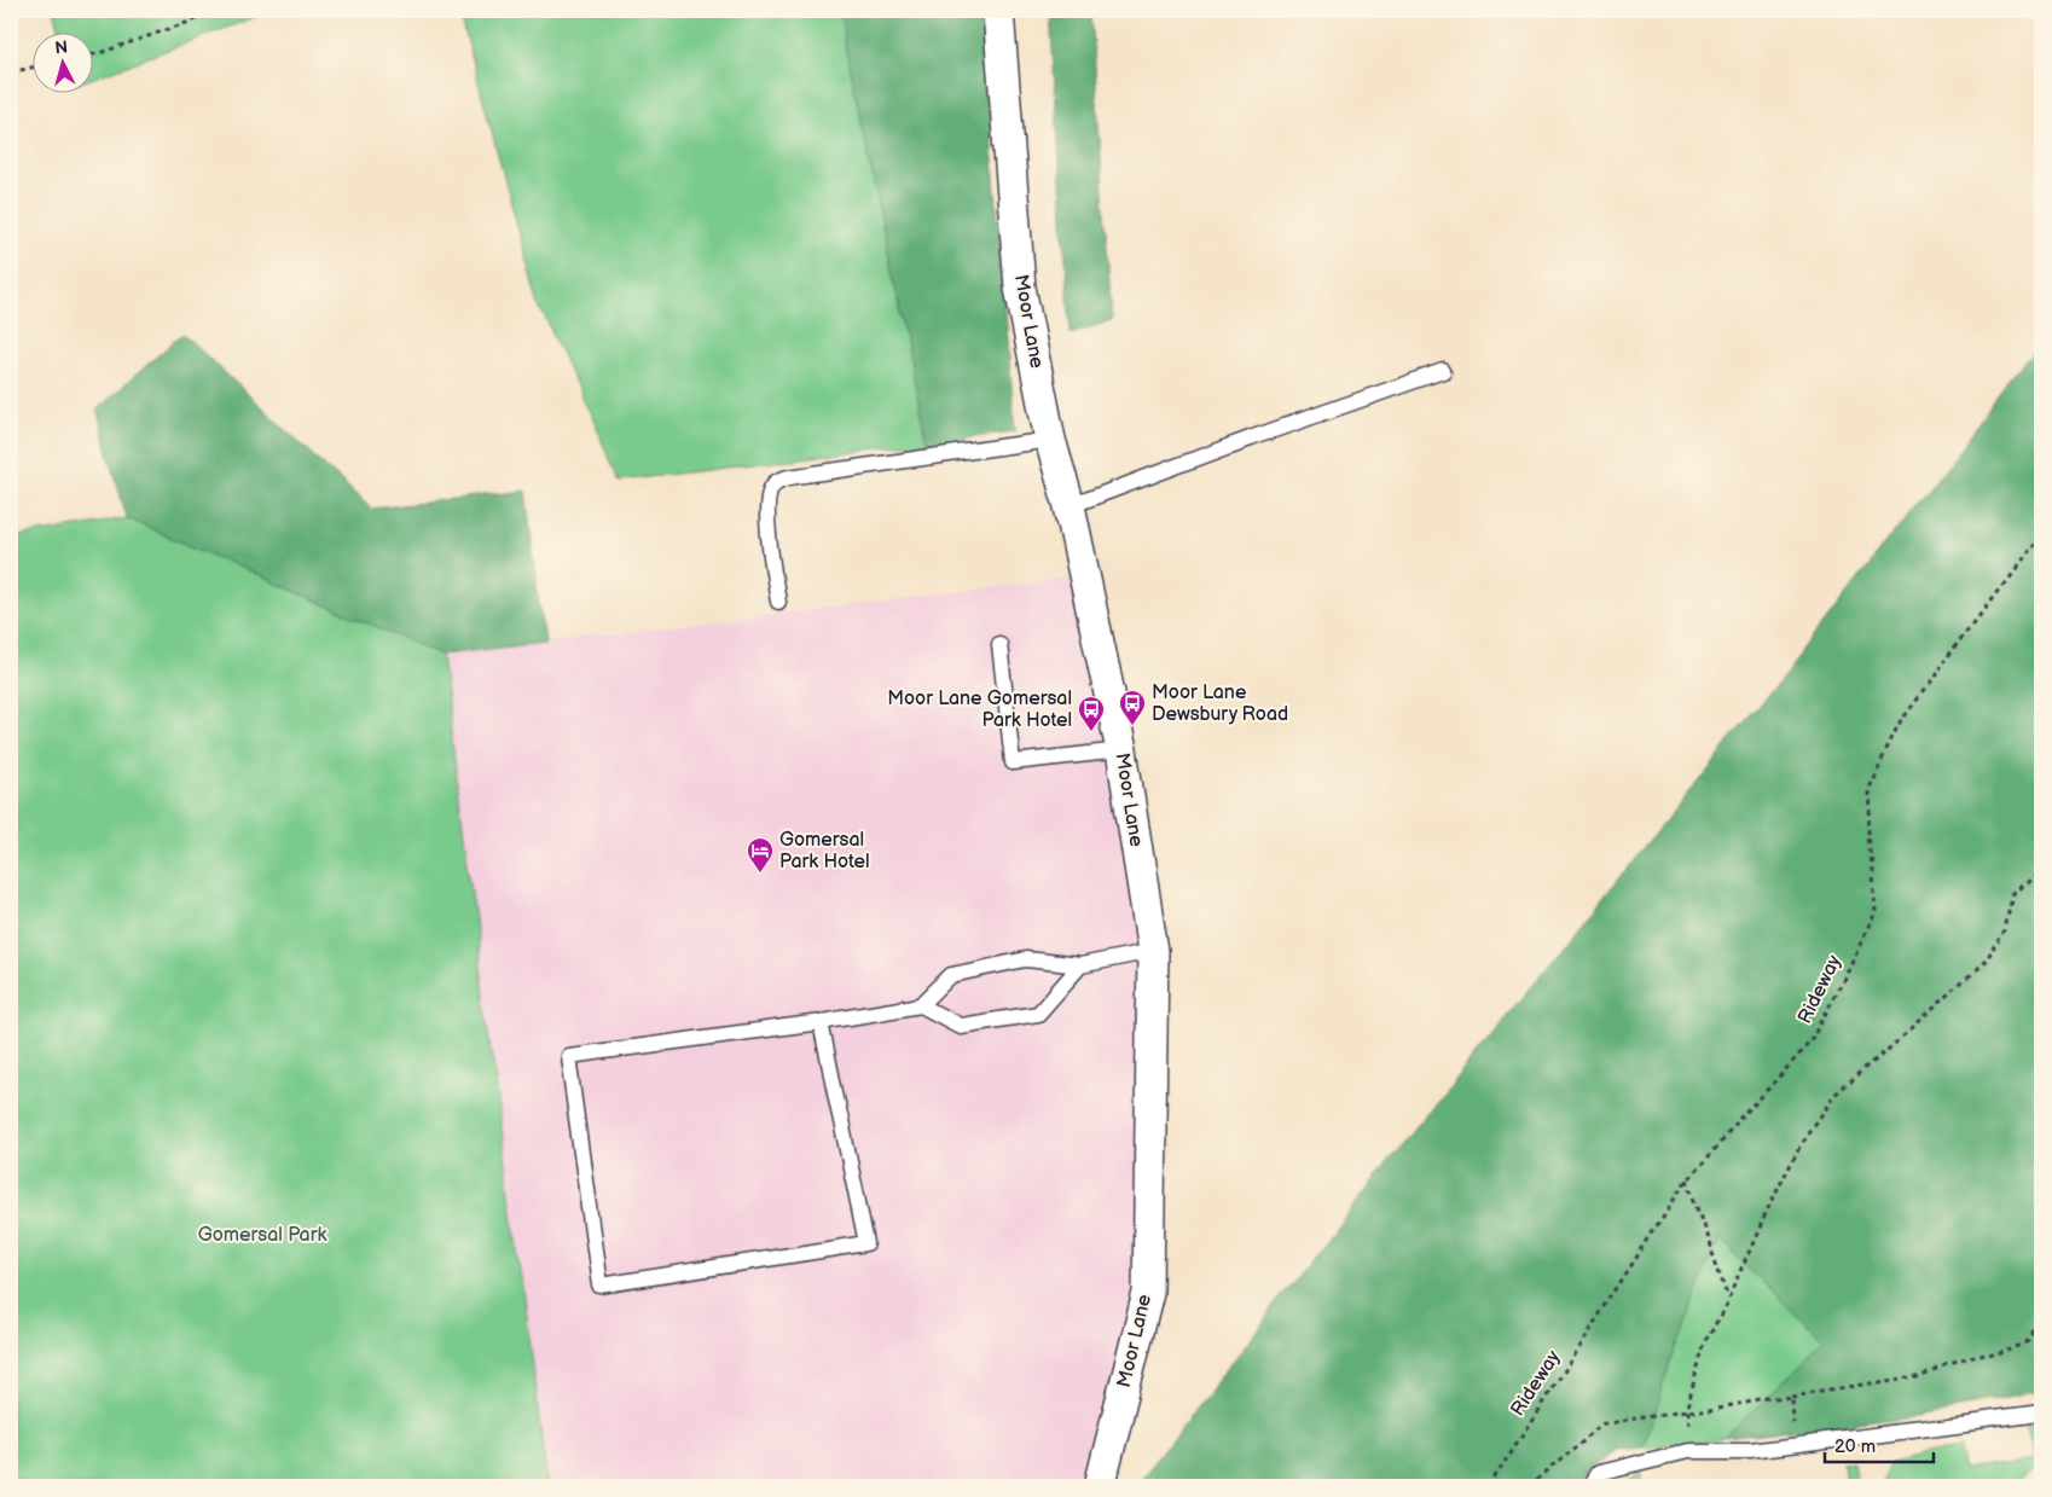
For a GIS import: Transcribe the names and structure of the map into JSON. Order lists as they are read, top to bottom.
{
  "streets": {
    "street": ["Moor Lane"],
    "path": ["Rideway"]
  },
  "parks": ["Gomersal Park"],
  "places": {
    "bus stop": ["Moor Lane Dewsbury Road", "Moor Lane Gomersal Park Hotel"],
    "hotel": ["Gomersal Park Hotel"]
  },
  "scale_bar": "20 m",
  "north": "top"
}
